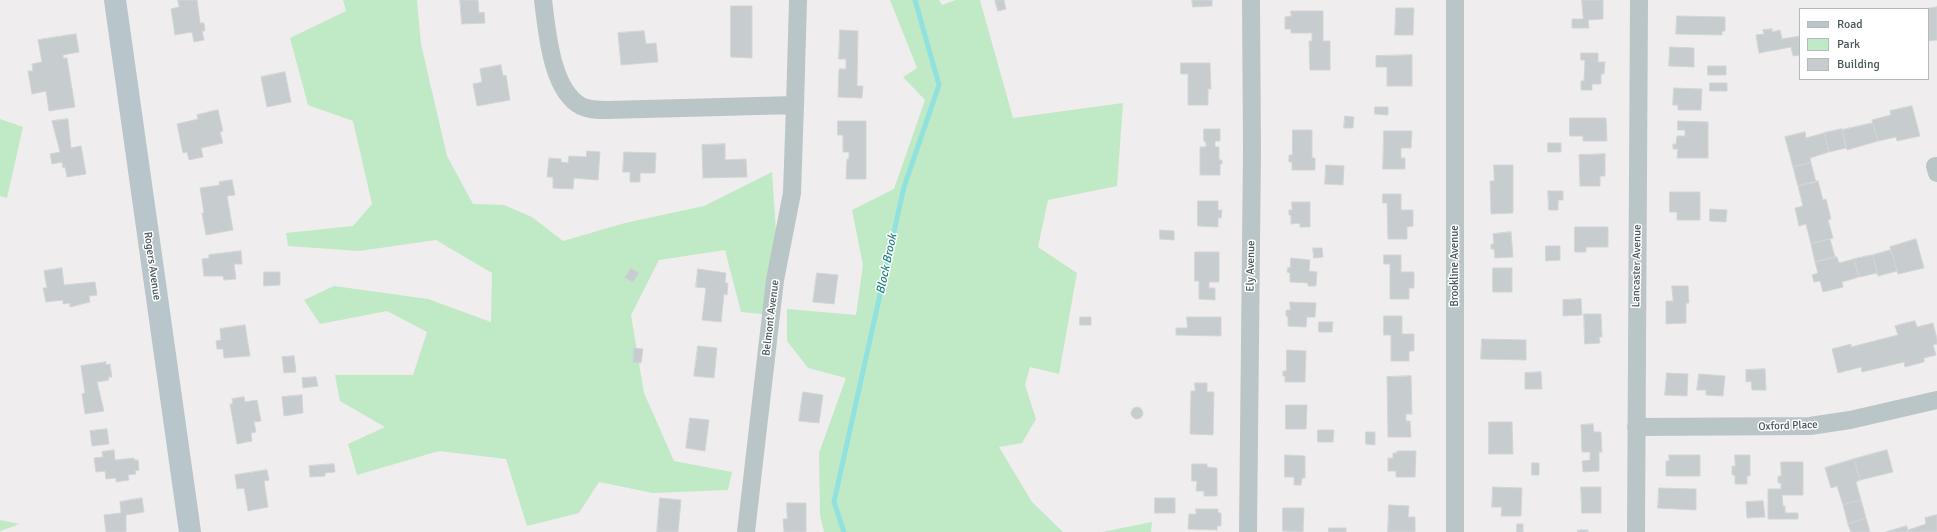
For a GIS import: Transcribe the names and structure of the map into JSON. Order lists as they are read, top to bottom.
{
  "streets": {
    "main road": ["Rogers Avenue"],
    "street": [
      "Ely Avenue",
      "Brookline Avenue",
      "Lancaster Avenue",
      "Belmont Avenue",
      "Oxford Place"
    ]
  },
  "crossings": [
    ["Lancaster Avenue", "Oxford Place"]
  ],
  "water": ["Block Brook"],
  "legend": ["Road", "Park", "Building"]
}
